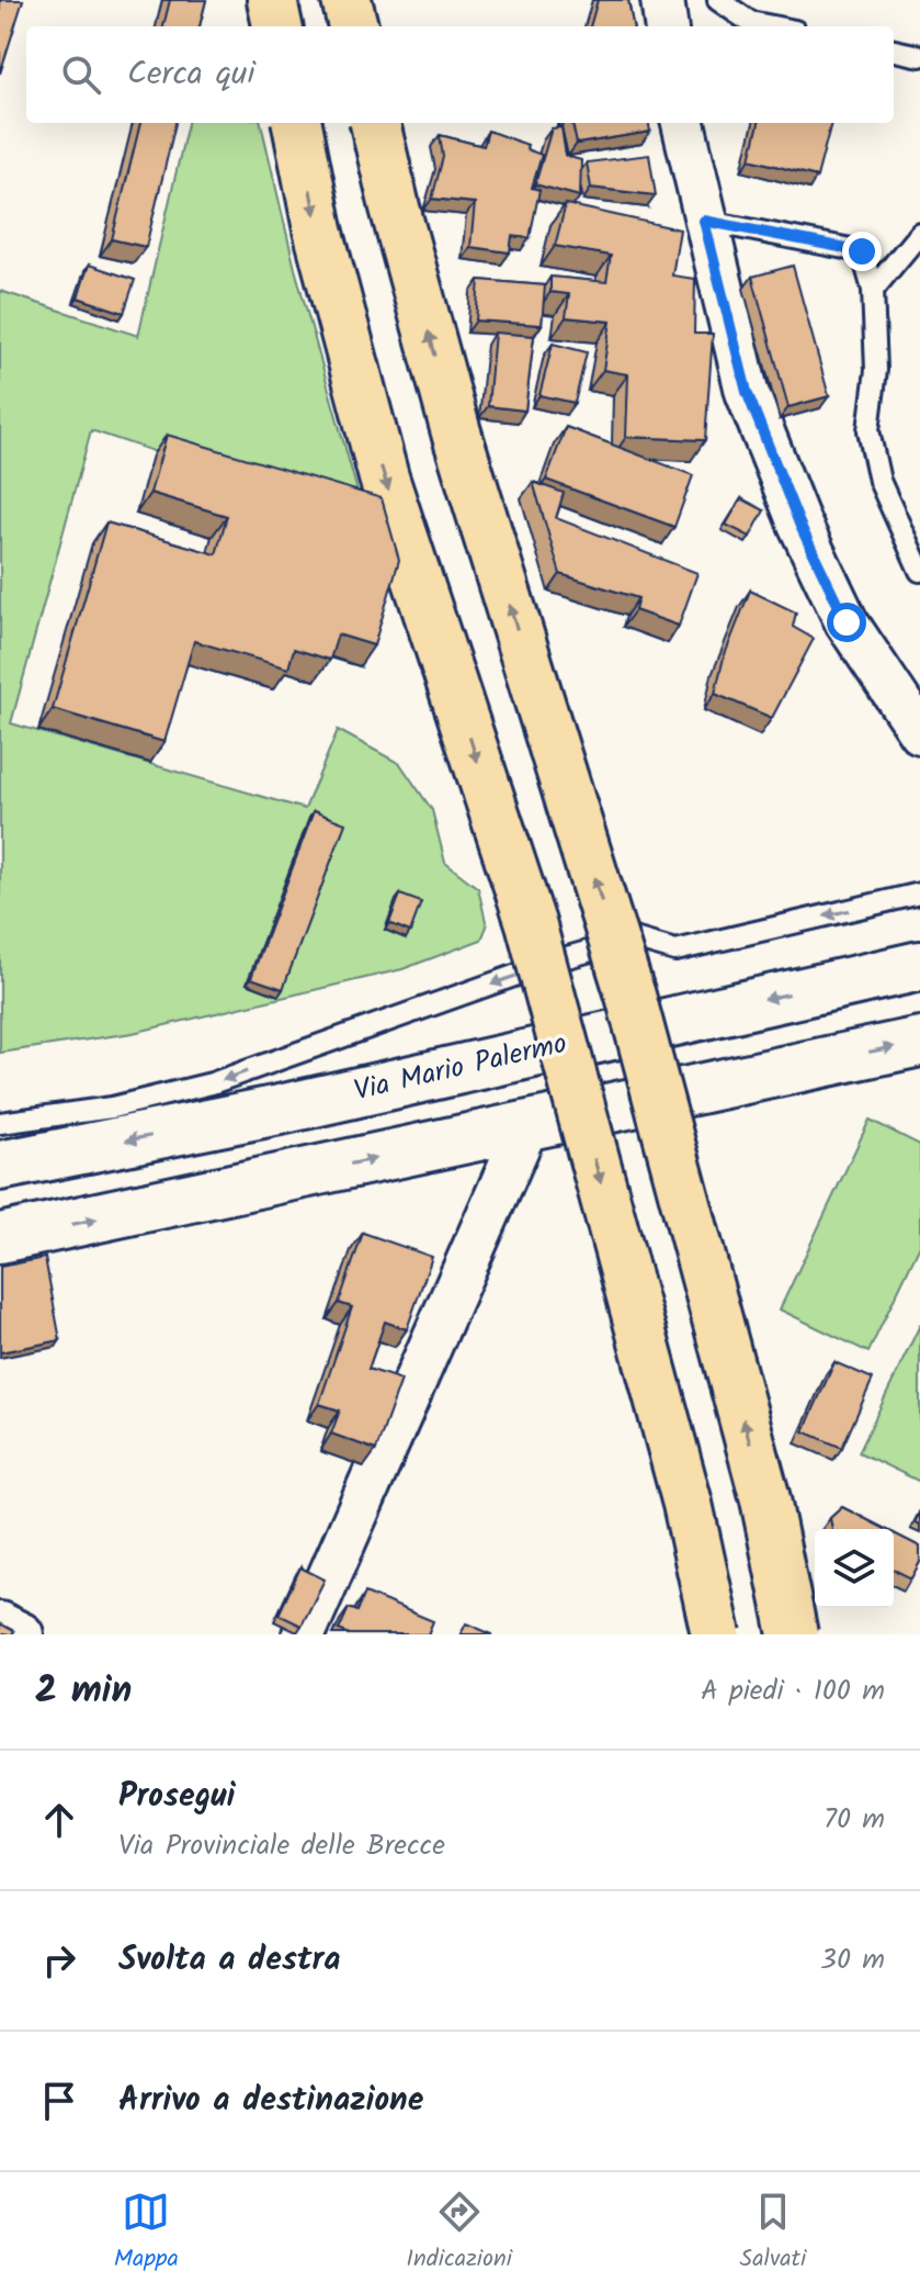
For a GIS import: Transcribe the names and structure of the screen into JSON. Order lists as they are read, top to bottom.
{
  "streets": {
    "street": ["Via Mario Palermo"]
  },
  "page": {
    "search": "Cerca qui",
    "heading": ["2 min", "A piedi · 100 m"],
    "list": [
      ["Prosegui", "Via Provinciale delle Brecce", "70 m"],
      ["Svolta a destra", "30 m"],
      "Arrivo a destinazione"
    ],
    "nav": ["Mappa", "Indicazioni", "Salvati"]
  }
}
